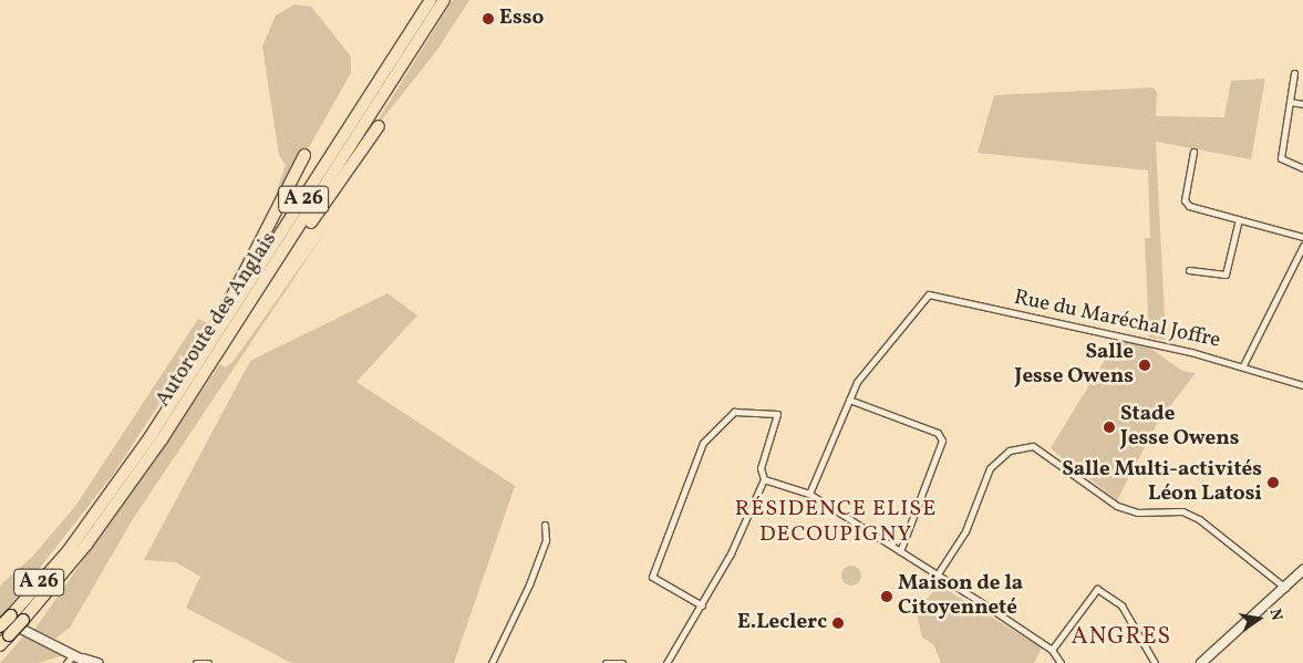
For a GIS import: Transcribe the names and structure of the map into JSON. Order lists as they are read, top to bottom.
{
  "streets": {
    "highway": ["A 26", "Autoroute des Anglais"],
    "street": ["Rue du Maréchal Joffre"]
  },
  "districts": ["RÉSIDENCE ELISE DECOUPIGNY", "ANGRES"],
  "places": [
    "Esso",
    "Salle Jesse Owens",
    "Stade Jesse Owens",
    "Salle Multi-activités Léon Latosi",
    "Maison de la Citoyenneté",
    "E.Leclerc"
  ],
  "north": "right"
}
